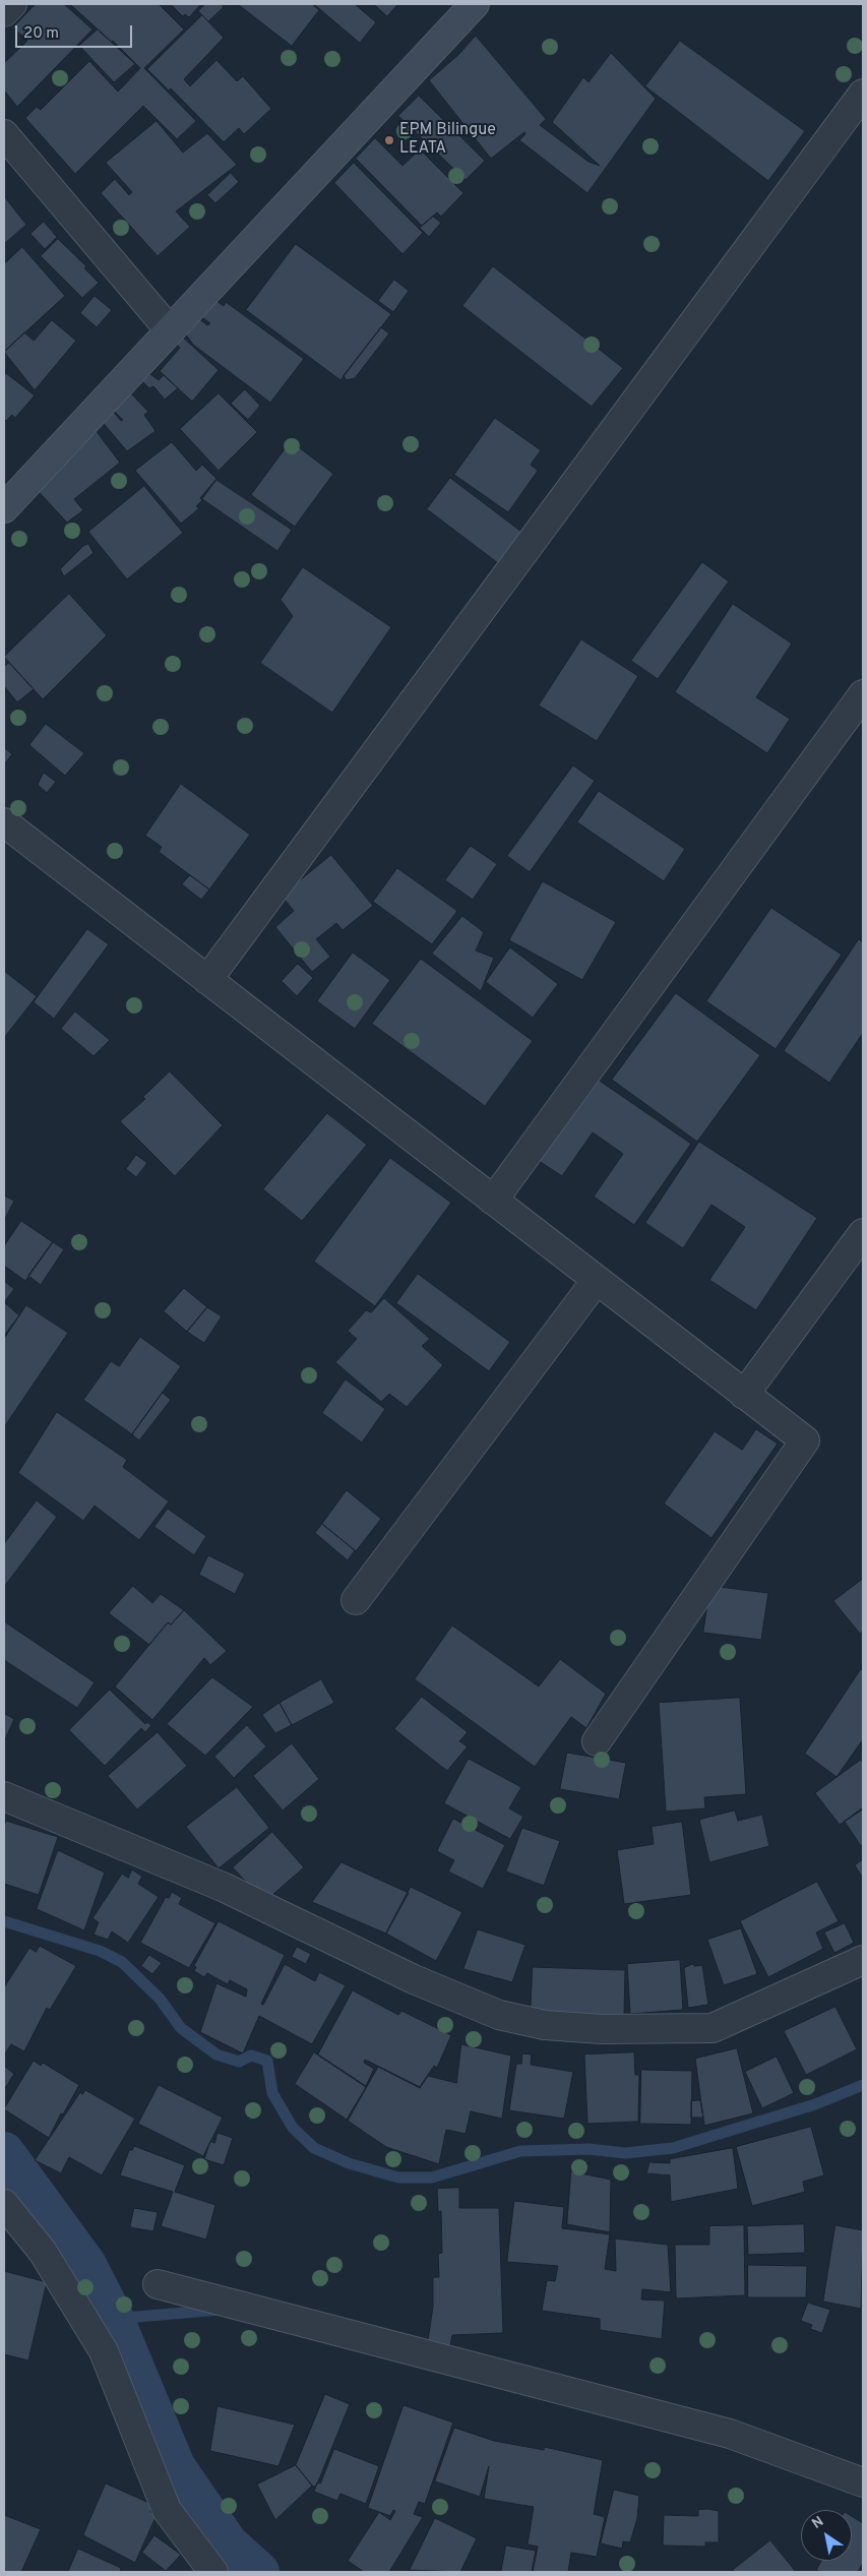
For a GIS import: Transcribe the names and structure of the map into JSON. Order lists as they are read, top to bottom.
{
  "places": ["EPM Bilingue LEATA"],
  "scale_bar": "20 m",
  "north": "top left"
}
